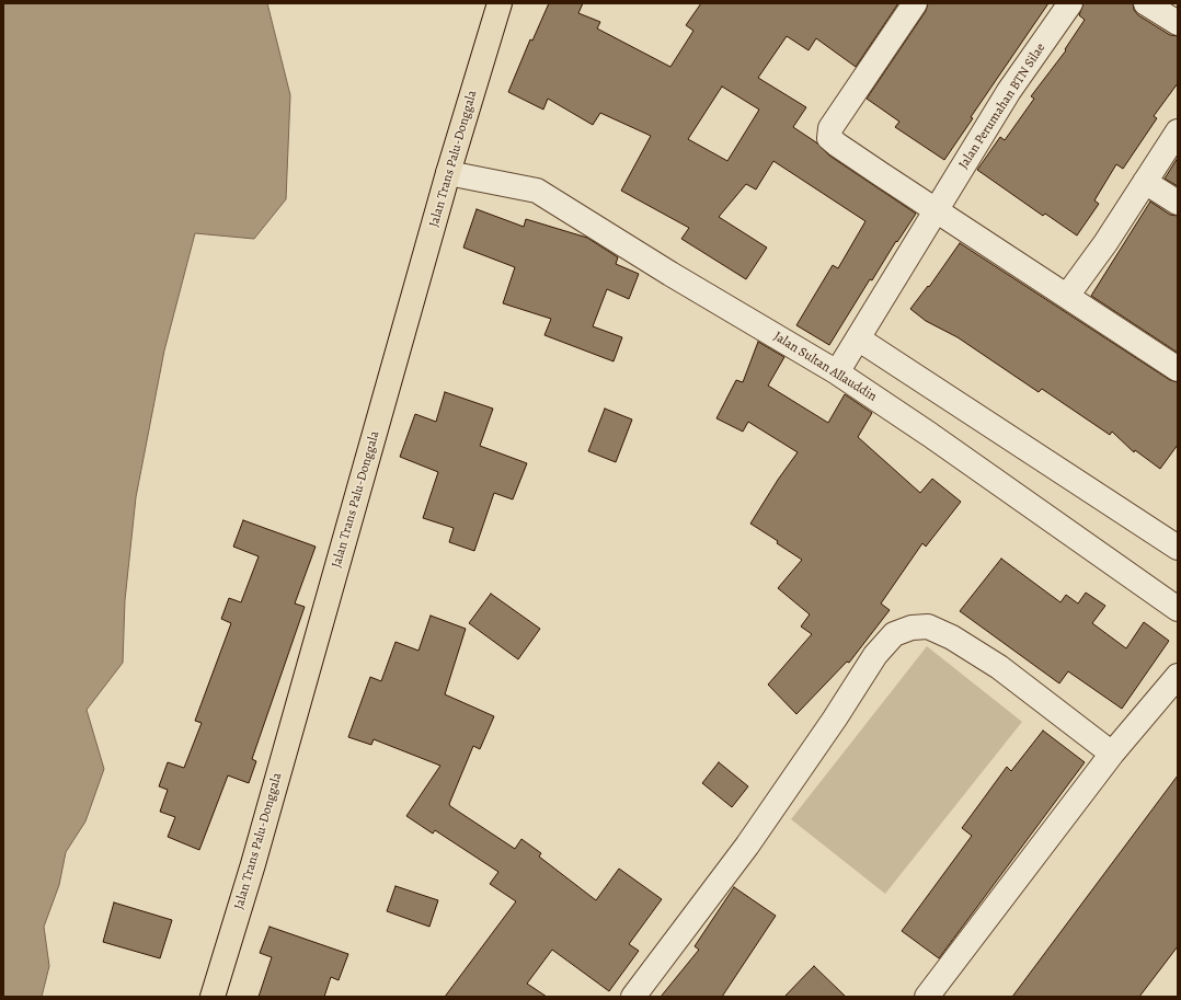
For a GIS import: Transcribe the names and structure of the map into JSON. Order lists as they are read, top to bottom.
{
  "streets": {
    "highway": ["Jalan Trans Palu-Donggala"],
    "street": ["Jalan Perumahan BTN Silae", "Jalan Sultan Allauddin"]
  },
  "crossings": [
    ["Jalan Perumahan BTN Silae", "Jalan Sultan Allauddin"],
    ["Jalan Trans Palu-Donggala", "Jalan Sultan Allauddin"]
  ]
}
